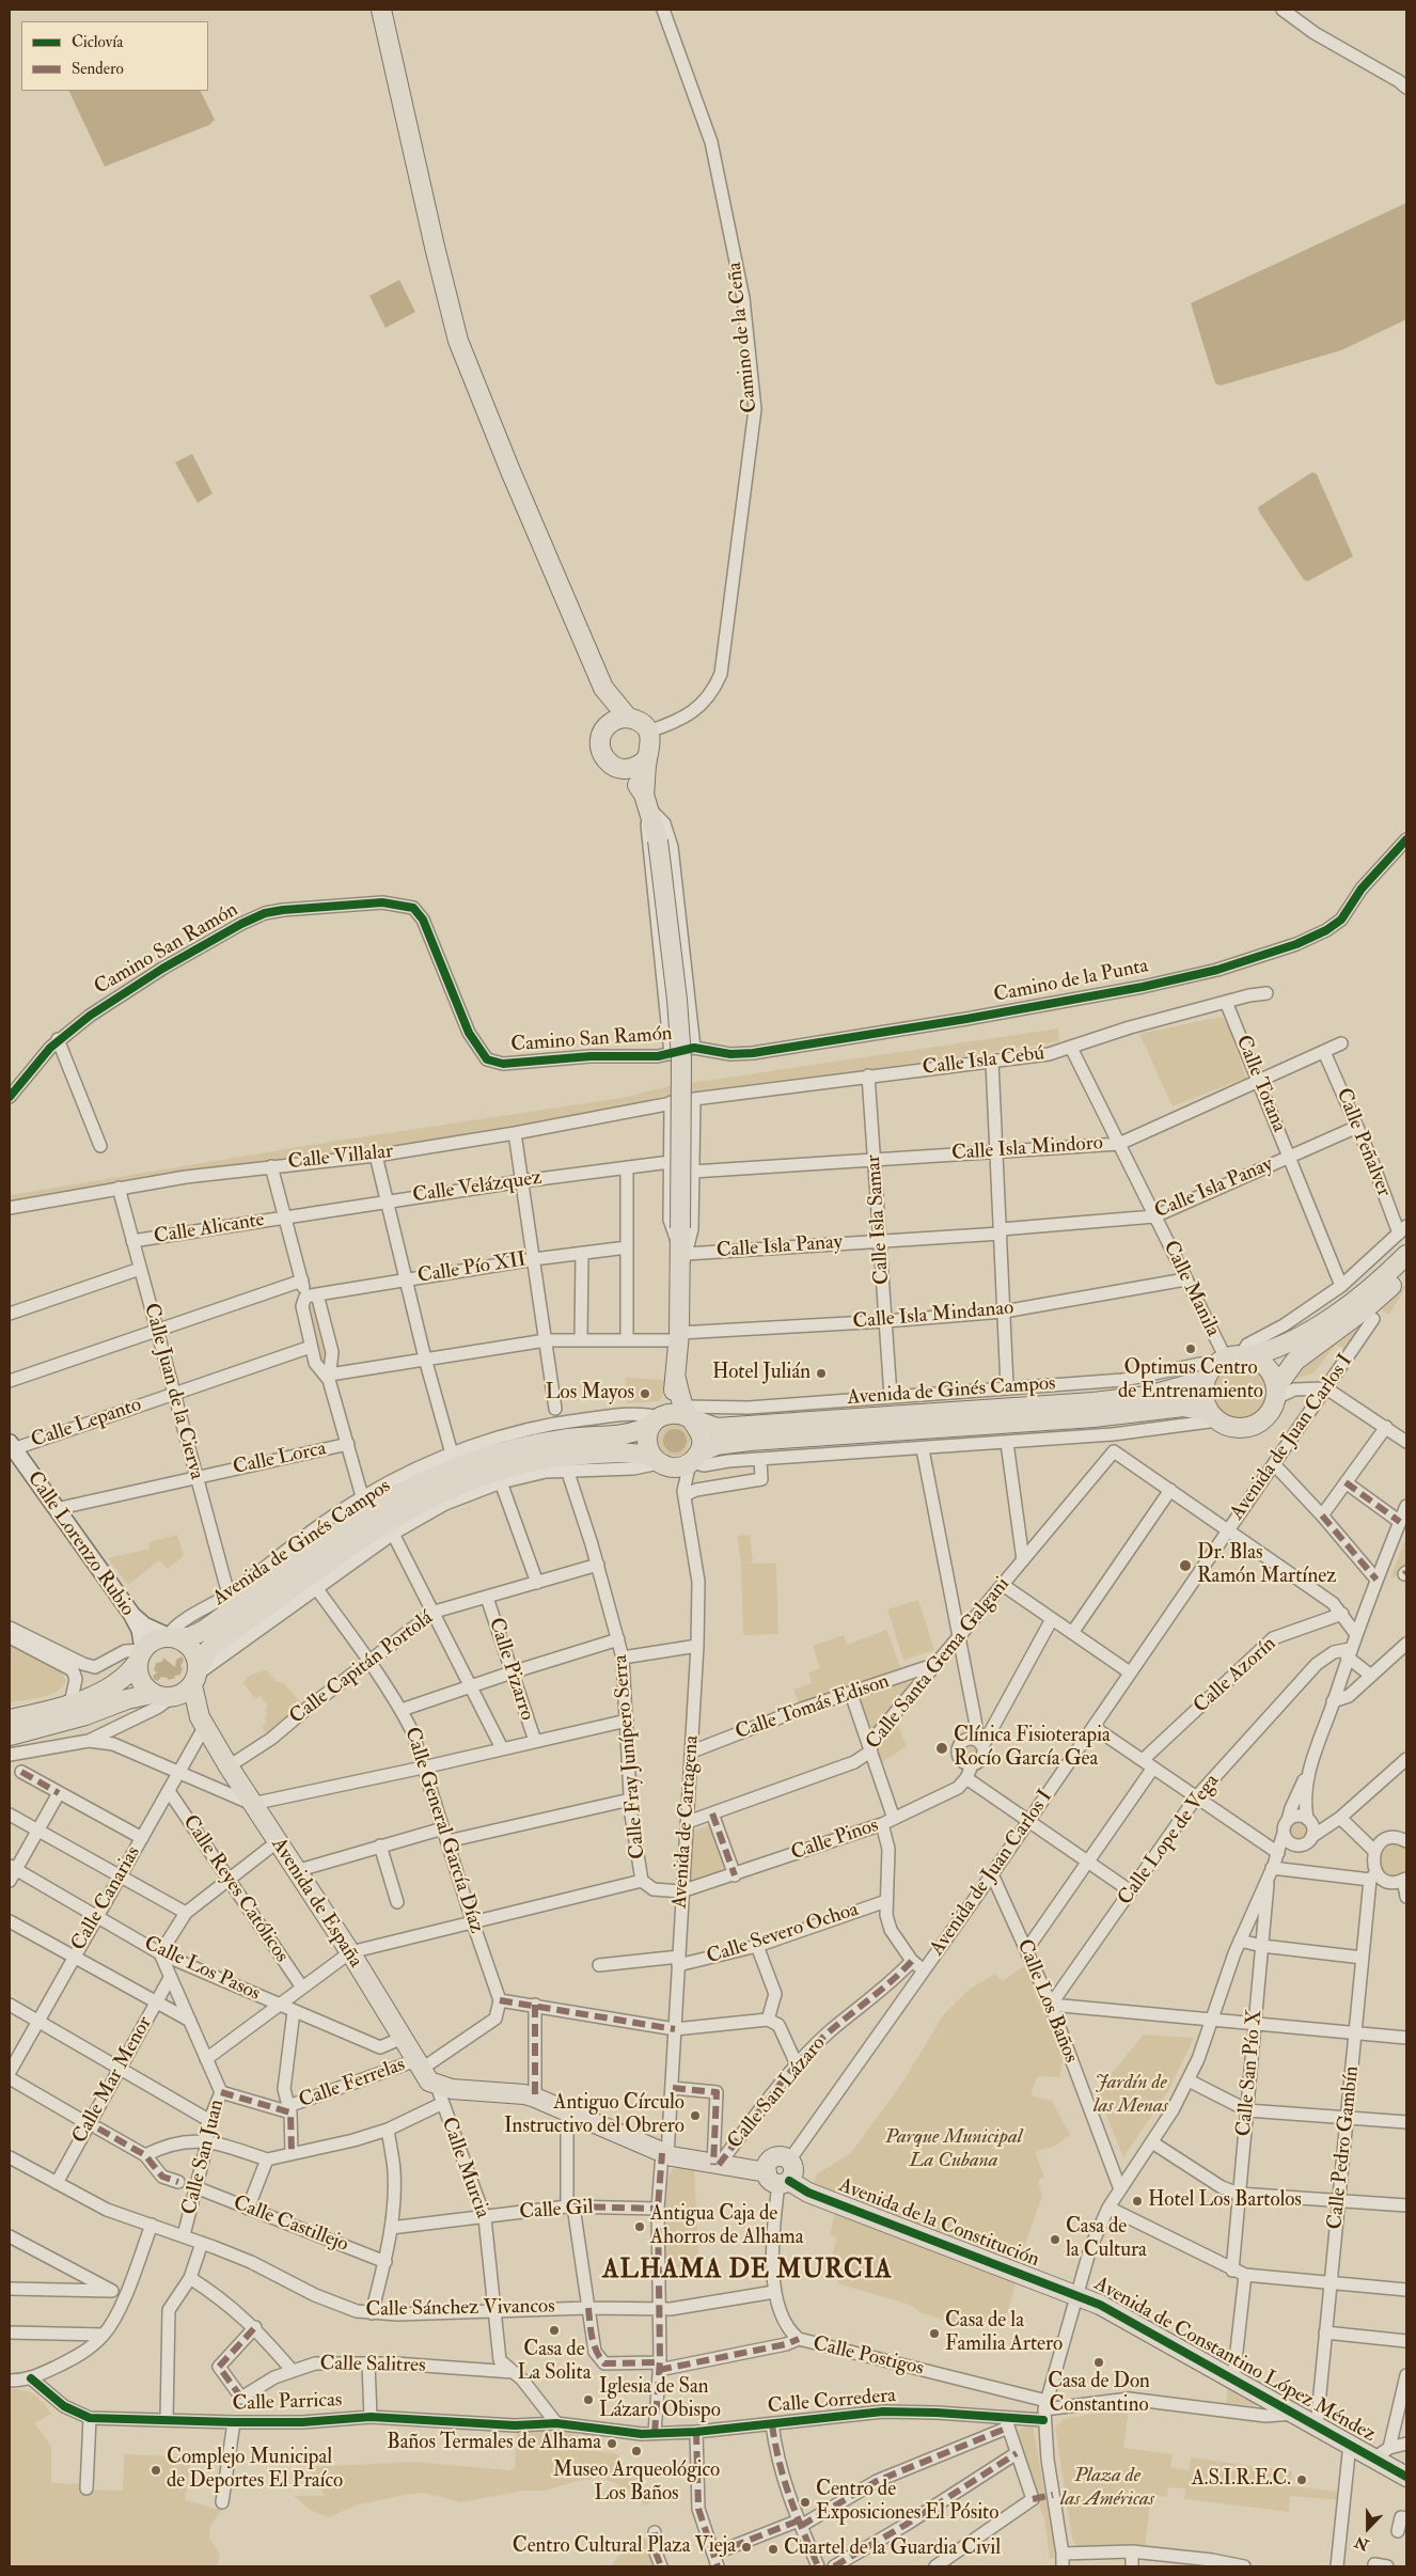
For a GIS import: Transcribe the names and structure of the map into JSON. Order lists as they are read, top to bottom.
{
  "streets": {
    "main road": [
      "Avenida de Ginés Campos",
      "Calle Lorenzo Rubio",
      "Avenida de España",
      "Avenida de la Constitución",
      "Avenida de Constantino López Méndez"
    ],
    "street": [
      "Camino de la Ceña",
      "Camino San Ramón",
      "Camino de la Punta",
      "Calle Isla Cebú",
      "Calle Totana",
      "Calle Peñalver",
      "Calle Isla Mindoro",
      "Calle Villalar",
      "Calle Velázquez",
      "Calle Isla Panay",
      "Calle Isla Samar",
      "Calle Alicante",
      "Calle Pío XII",
      "Calle Manila",
      "Calle Isla Mindanao",
      "Calle Juan de la Cierva",
      "Calle Lepanto",
      "Avenida de Juan Carlos I",
      "Calle Lorca",
      "Calle Santa Gema Galgani",
      "Calle Capitán Portolá",
      "Calle Pizarro",
      "Calle Azorín",
      "Calle Tomás Edison",
      "Calle Fray Junípero Serra",
      "Avenida de Cartagena",
      "Calle General García Díaz",
      "Calle Pinos",
      "Calle Lope de Vega",
      "Calle Reyes Católicos",
      "Calle Canarias",
      "Calle Severo Ochoa",
      "Calle Los Pasos",
      "Calle Los Baños",
      "Calle San Pío X",
      "Calle Mar Menor",
      "Calle Ferrelas",
      "Calle San Lázaro",
      "Calle Pedro Gambín",
      "Calle San Juan",
      "Calle Murcia",
      "Calle Gil",
      "Calle Castillejo",
      "Calle Sánchez Vivancos",
      "Calle Postigos",
      "Calle Salitres",
      "Calle Corredera",
      "Calle Parricas"
    ]
  },
  "crossings": [
    ["Camino San Ramón", "Camino de la Punta"],
    ["Calle Isla Cebú", "Calle Totana"],
    ["Calle Isla Cebú", "Calle Villalar"],
    ["Calle Isla Cebú", "Calle Isla Samar"],
    ["Calle Isla Cebú", "Calle Manila"],
    ["Calle Totana", "Calle Isla Mindoro"],
    ["Calle Totana", "Calle Isla Panay"],
    ["Calle Peñalver", "Calle Isla Mindoro"],
    ["Calle Peñalver", "Calle Isla Panay"],
    ["Calle Isla Mindoro", "Calle Isla Samar"],
    ["Calle Isla Mindoro", "Calle Manila"],
    ["Calle Villalar", "Calle Juan de la Cierva"],
    ["Calle Velázquez", "Calle Alicante"],
    ["Calle Isla Panay", "Calle Isla Samar"],
    ["Calle Isla Panay", "Calle Manila"],
    ["Calle Isla Samar", "Calle Isla Mindanao"],
    ["Calle Isla Samar", "Avenida de Ginés Campos"],
    ["Calle Alicante", "Calle Juan de la Cierva"],
    ["Calle Manila", "Calle Isla Mindanao"],
    ["Calle Manila", "Avenida de Ginés Campos"],
    ["Calle Juan de la Cierva", "Avenida de Ginés Campos"],
    ["Calle Juan de la Cierva", "Calle Lepanto"],
    ["Calle Juan de la Cierva", "Calle Lorca"],
    ["Avenida de Ginés Campos", "Calle Lorenzo Rubio"],
    ["Avenida de Ginés Campos", "Avenida de Cartagena"],
    ["Calle Lepanto", "Calle Lorenzo Rubio"],
    ["Avenida de Juan Carlos I", "Calle Los Baños"],
    ["Calle Lorca", "Calle Lorenzo Rubio"],
    ["Calle Santa Gema Galgani", "Calle Tomás Edison"],
    ["Calle Santa Gema Galgani", "Avenida de Cartagena"],
    ["Calle Capitán Portolá", "Calle Pizarro"],
    ["Calle Capitán Portolá", "Calle Fray Junípero Serra"],
    ["Calle Capitán Portolá", "Calle General García Díaz"],
    ["Calle Capitán Portolá", "Avenida de España"],
    ["Calle Azorín", "Calle Los Baños"],
    ["Calle Tomás Edison", "Avenida de Cartagena"],
    ["Calle Fray Junípero Serra", "Avenida de Cartagena"],
    ["Calle Fray Junípero Serra", "Calle Pinos"],
    ["Avenida de Cartagena", "Calle Pinos"],
    ["Avenida de Cartagena", "Calle Severo Ochoa"],
    ["Avenida de Cartagena", "Calle Gil"],
    ["Avenida de Cartagena", "Calle Sánchez Vivancos"],
    ["Avenida de Cartagena", "Calle Postigos"],
    ["Avenida de Cartagena", "Calle Corredera"],
    ["Avenida de Cartagena", "Calle Parricas"],
    ["Calle Lope de Vega", "Calle Los Baños"],
    ["Calle Reyes Católicos", "Calle Canarias"],
    ["Calle Canarias", "Avenida de España"],
    ["Calle Canarias", "Calle Los Pasos"],
    ["Avenida de España", "Calle Los Pasos"],
    ["Avenida de España", "Calle Ferrelas"],
    ["Avenida de España", "Calle Murcia"],
    ["Calle Los Pasos", "Calle Ferrelas"],
    ["Calle Los Pasos", "Calle San Juan"],
    ["Calle Mar Menor", "Calle San Juan"],
    ["Calle Mar Menor", "Calle Sánchez Vivancos"],
    ["Calle Pedro Gambín", "Avenida de Constantino López Méndez"],
    ["Calle San Juan", "Calle Castillejo"],
    ["Calle San Juan", "Calle Sánchez Vivancos"],
    ["Calle Murcia", "Calle Gil"],
    ["Calle Murcia", "Calle Sánchez Vivancos"],
    ["Calle Murcia", "Calle Salitres"],
    ["Calle Murcia", "Calle Parricas"],
    ["Avenida de la Constitución", "Avenida de Constantino López Méndez"],
    ["Calle Sánchez Vivancos", "Calle Postigos"],
    ["Calle Postigos", "Calle Corredera"],
    ["Calle Corredera", "Calle Parricas"]
  ],
  "districts": ["ALHAMA DE MURCIA"],
  "parks": ["Jardín de las Menas", "Parque Municipal La Cubana", "Plaza de las Américas"],
  "places": [
    "Optimus Centro de Entrenamiento",
    "Hotel Julián",
    "Los Mayos",
    "Dr. Blas Ramón Martínez",
    "Clínica Fisioterapia Rocío García Gea",
    "Antiguo Círculo Instructivo del Obrero",
    "Hotel Los Bartolos",
    "Antigua Caja de Ahorros de Alhama",
    "Casa de la Cultura",
    "Casa de La Solita",
    "Casa de la Familia Artero",
    "Casa de Don Constantino",
    "Iglesia de San Lázaro Obispo",
    "Baños Termales de Alhama",
    "Museo Arqueológico Los Baños",
    "Complejo Municipal de Deportes El Praíco",
    "A.S.I.R.E.C.",
    "Centro de Exposiciones El Pósito",
    "Centro Cultural Plaza Vieja",
    "Cuartel de la Guardia Civil"
  ],
  "legend": ["Ciclovía", "Sendero"],
  "north": "bottom"
}
